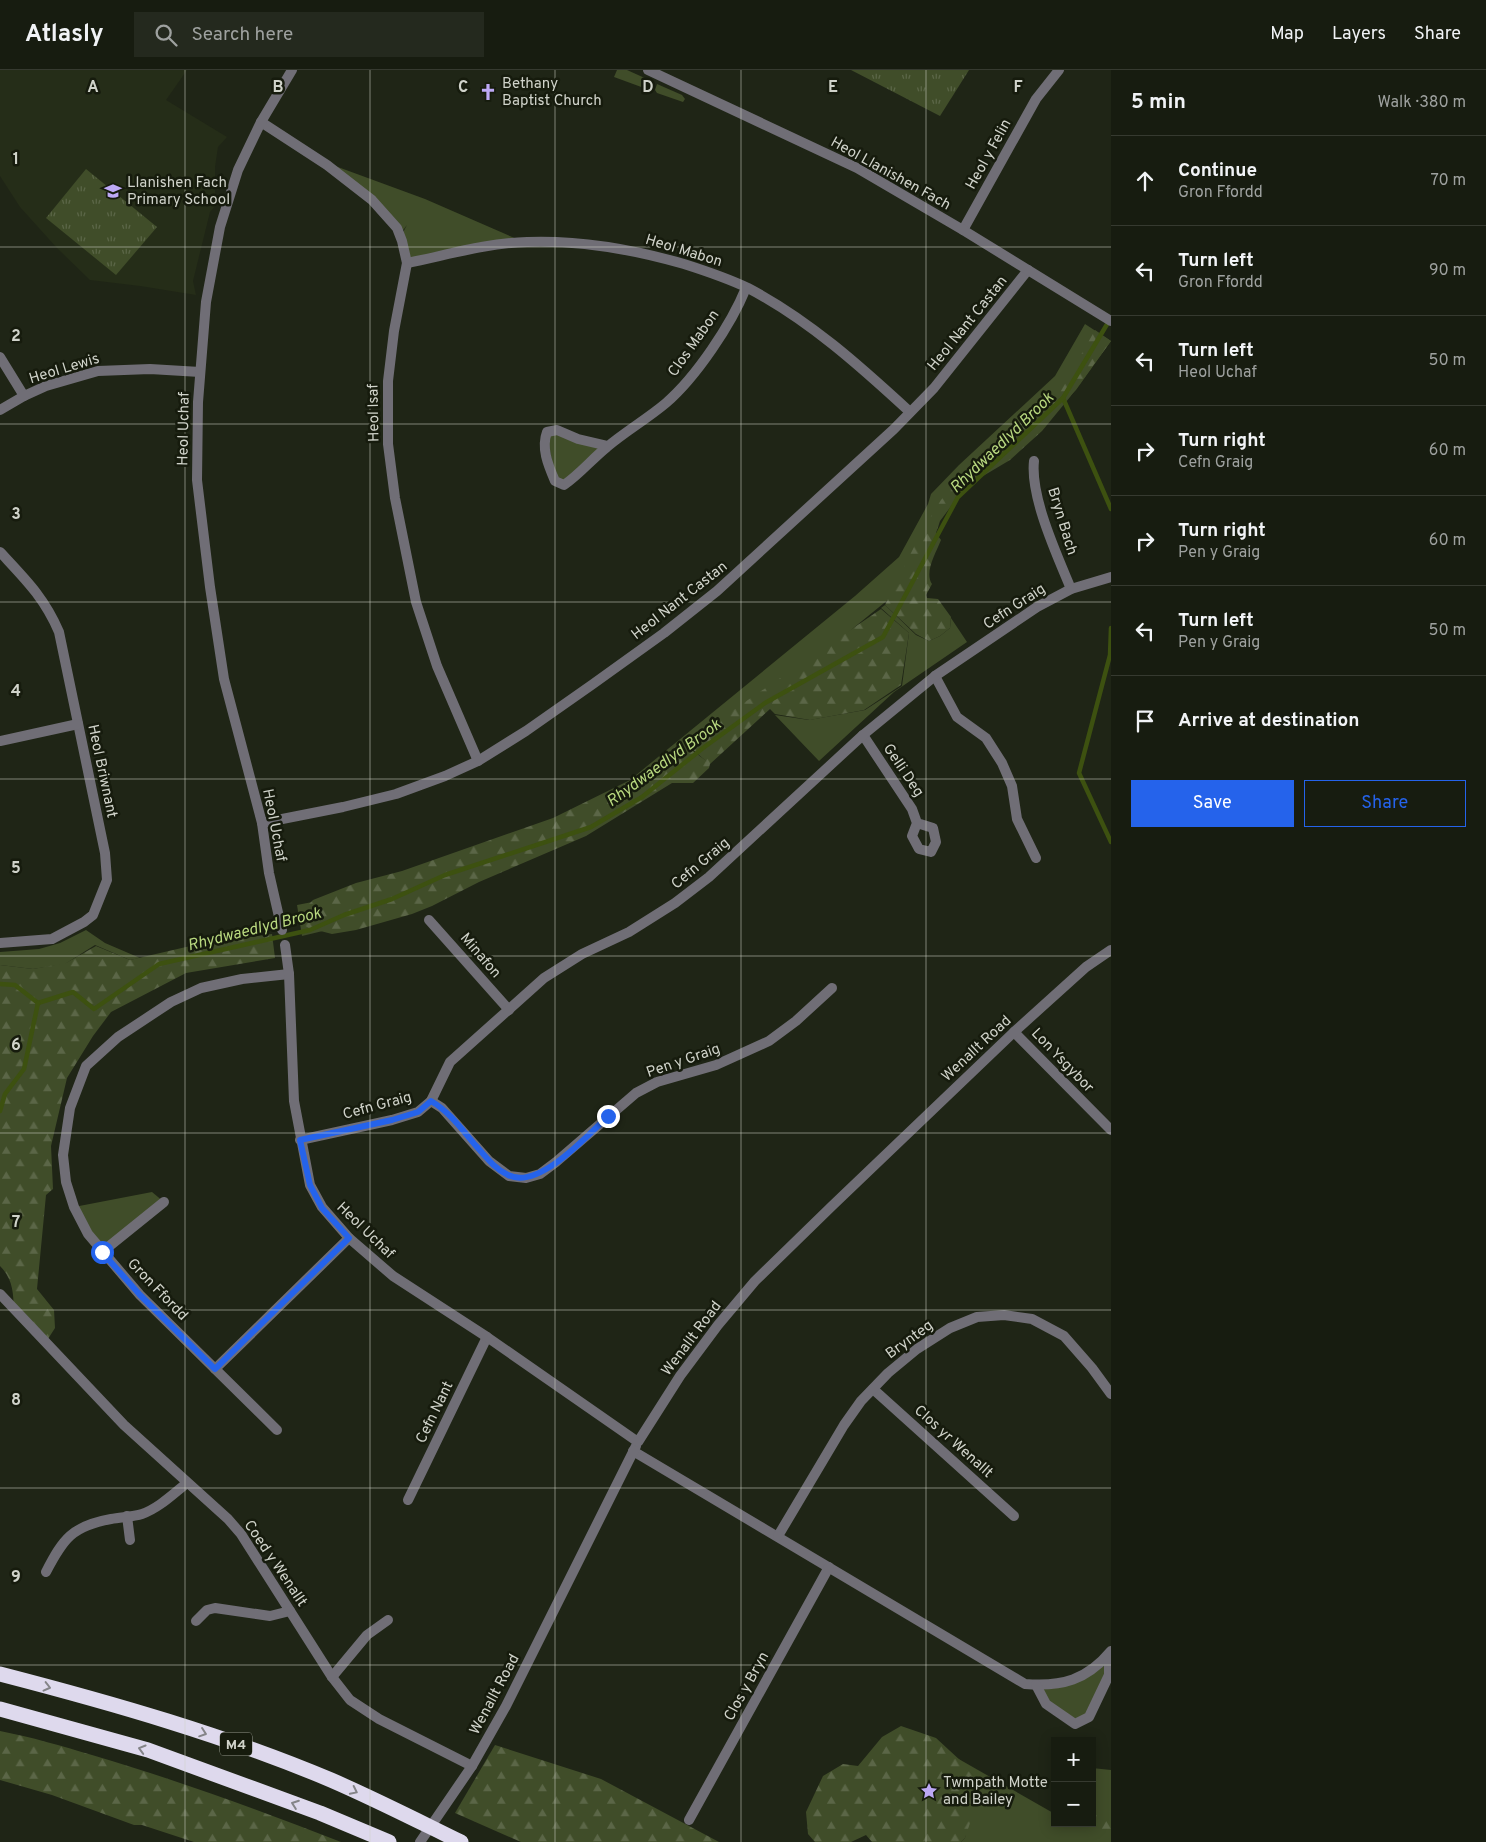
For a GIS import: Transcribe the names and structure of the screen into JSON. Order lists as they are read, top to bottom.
{
  "streets": {
    "highway": ["M4"],
    "street": [
      "Heol y Felin",
      "Heol Llanishen Fach",
      "Heol Mabon",
      "Heol Nant Castan",
      "Clos Mabon",
      "Heol Lewis",
      "Heol Isaf",
      "Heol Uchaf",
      "Bryn Bach",
      "Cefn Graig",
      "Gelli Deg",
      "Heol Briwnant",
      "Minafon",
      "Wenallt Road",
      "Pen y Graig",
      "Lon Ysgybor",
      "Gron Ffordd",
      "Brynteg",
      "Cefn Nant",
      "Clos yr Wenallt",
      "Coed y Wenallt",
      "Clos y Bryn"
    ]
  },
  "crossings": [
    ["Heol y Felin", "Heol Llanishen Fach"],
    ["Heol Llanishen Fach", "Heol Nant Castan"],
    ["Heol Mabon", "Heol Nant Castan"],
    ["Heol Mabon", "Clos Mabon"],
    ["Heol Mabon", "Heol Isaf"],
    ["Heol Nant Castan", "Heol Isaf"],
    ["Heol Nant Castan", "Heol Uchaf"],
    ["Heol Lewis", "Heol Uchaf"],
    ["Heol Isaf", "Heol Uchaf"],
    ["Heol Uchaf", "Cefn Graig"],
    ["Heol Uchaf", "Wenallt Road"],
    ["Heol Uchaf", "Gron Ffordd"],
    ["Heol Uchaf", "Cefn Nant"],
    ["Bryn Bach", "Cefn Graig"],
    ["Cefn Graig", "Gelli Deg"],
    ["Cefn Graig", "Minafon"],
    ["Cefn Graig", "Pen y Graig"],
    ["Wenallt Road", "Lon Ysgybor"],
    ["Wenallt Road", "Coed y Wenallt"],
    ["Brynteg", "Clos yr Wenallt"]
  ],
  "water": ["Rhydwaedlyd Brook"],
  "places": {
    "church": ["Bethany Baptist Church"],
    "school or university": ["Llanishen Fach Primary School"],
    "place": ["Twmpath Motte and Bailey"]
  },
  "page": {
    "header": "Atlasly",
    "search": "Search here",
    "nav": ["Map", "Layers", "Share"],
    "heading": ["5 min", "Walk · 380 m"],
    "list": [
      ["Continue", "Gron Ffordd", "70 m"],
      ["Turn left", "Gron Ffordd", "90 m"],
      ["Turn left", "Heol Uchaf", "50 m"],
      ["Turn right", "Cefn Graig", "60 m"],
      ["Turn right", "Pen y Graig", "60 m"],
      ["Turn left", "Pen y Graig", "50 m"],
      "Arrive at destination"
    ],
    "buttons": ["Save", "Share"],
    "map_buttons": ["+", "−"]
  },
  "grid": {
    "columns": [
      "A",
      "B",
      "C",
      "D",
      "E",
      "F"
    ],
    "rows": [
      "1",
      "2",
      "3",
      "4",
      "5",
      "6",
      "7",
      "8",
      "9"
    ]
  }
}
